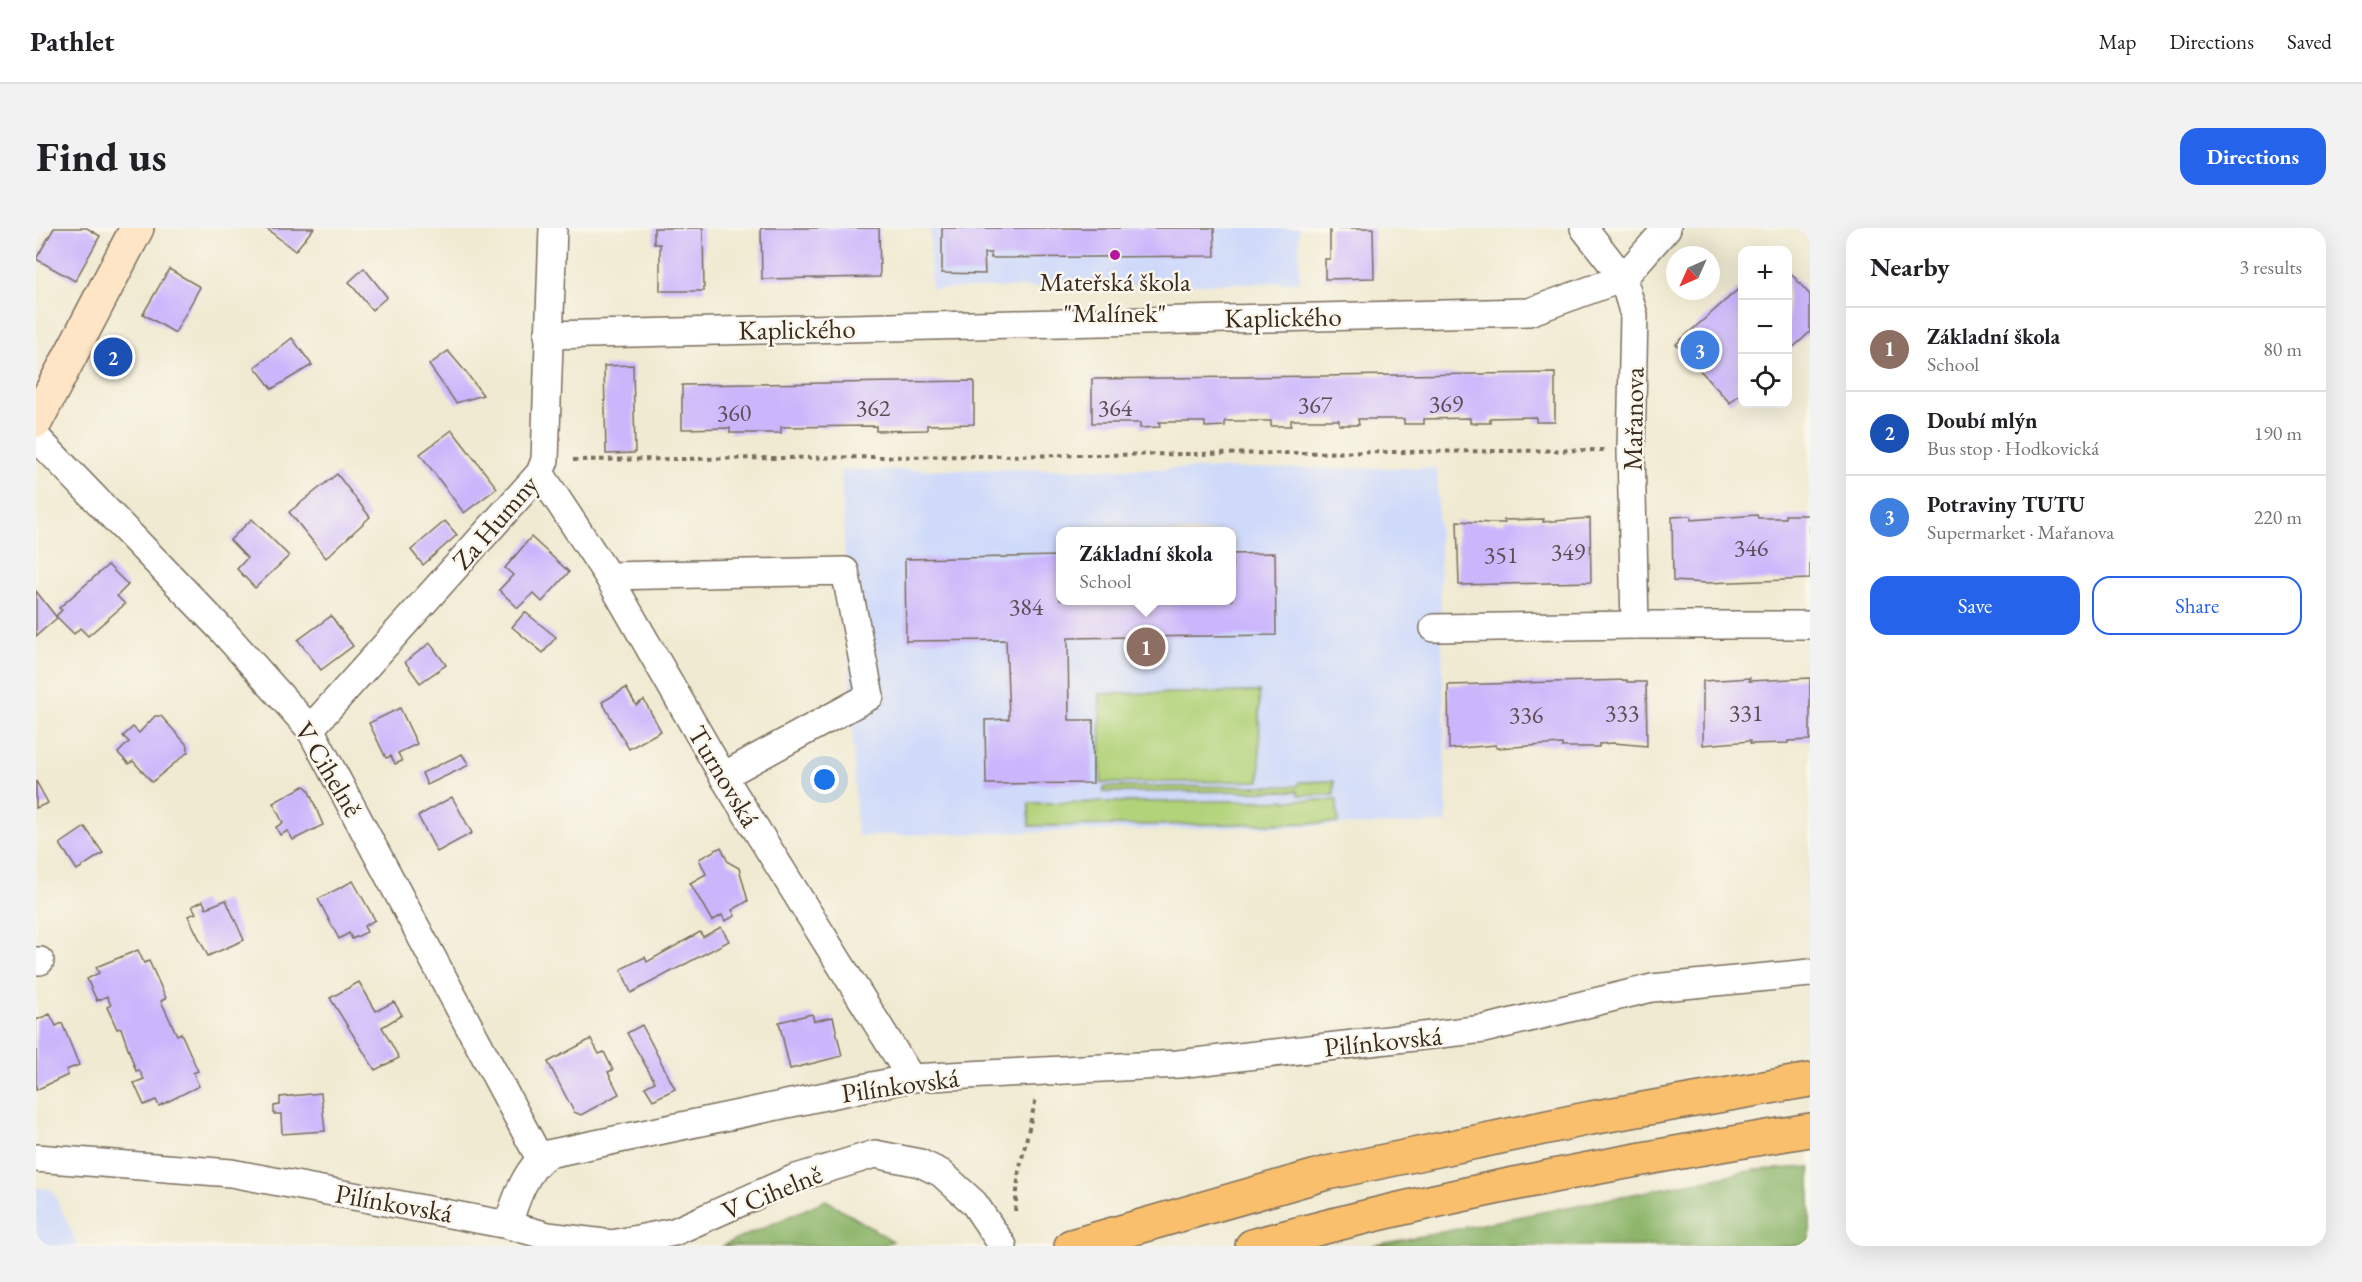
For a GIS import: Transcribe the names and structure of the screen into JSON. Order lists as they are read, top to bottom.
{
  "streets": {
    "street": [
      "Kaplického",
      "Mařanova",
      "Za Humny",
      "V Cihelně",
      "Turnovská",
      "Pilínkovská"
    ]
  },
  "crossings": [
    ["Kaplického", "Mařanova"],
    ["Kaplického", "Za Humny"],
    ["Za Humny", "V Cihelně"],
    ["Za Humny", "Turnovská"],
    ["V Cihelně", "Pilínkovská"],
    ["Turnovská", "Pilínkovská"]
  ],
  "places": ["Mateřská škola \"Malínek\""],
  "house_numbers": [
    "369",
    "367",
    "362",
    "364",
    "360",
    "346",
    "349",
    "351",
    "384",
    "333",
    "331",
    "336"
  ],
  "north": "bottom left",
  "page": {
    "header": "Pathlet",
    "nav": ["Map", "Directions", "Saved"],
    "buttons": [
      "Directions",
      ["Save", "Share"]
    ],
    "title": "Find us",
    "heading": ["Nearby", "3 results"],
    "map_buttons": ["+", "−"],
    "list": [
      {
        "mark": "1",
        "name": "Základní škola",
        "note": "School",
        "value": "80 m"
      },
      {
        "mark": "2",
        "name": "Doubí mlýn",
        "note": "Bus stop · Hodkovická",
        "value": "190 m"
      },
      {
        "mark": "3",
        "name": "Potraviny TUTU",
        "note": "Supermarket · Mařanova",
        "value": "220 m"
      }
    ],
    "pins": ["3", "2", "1"],
    "popup": ["Základní škola", "School"]
  }
}
